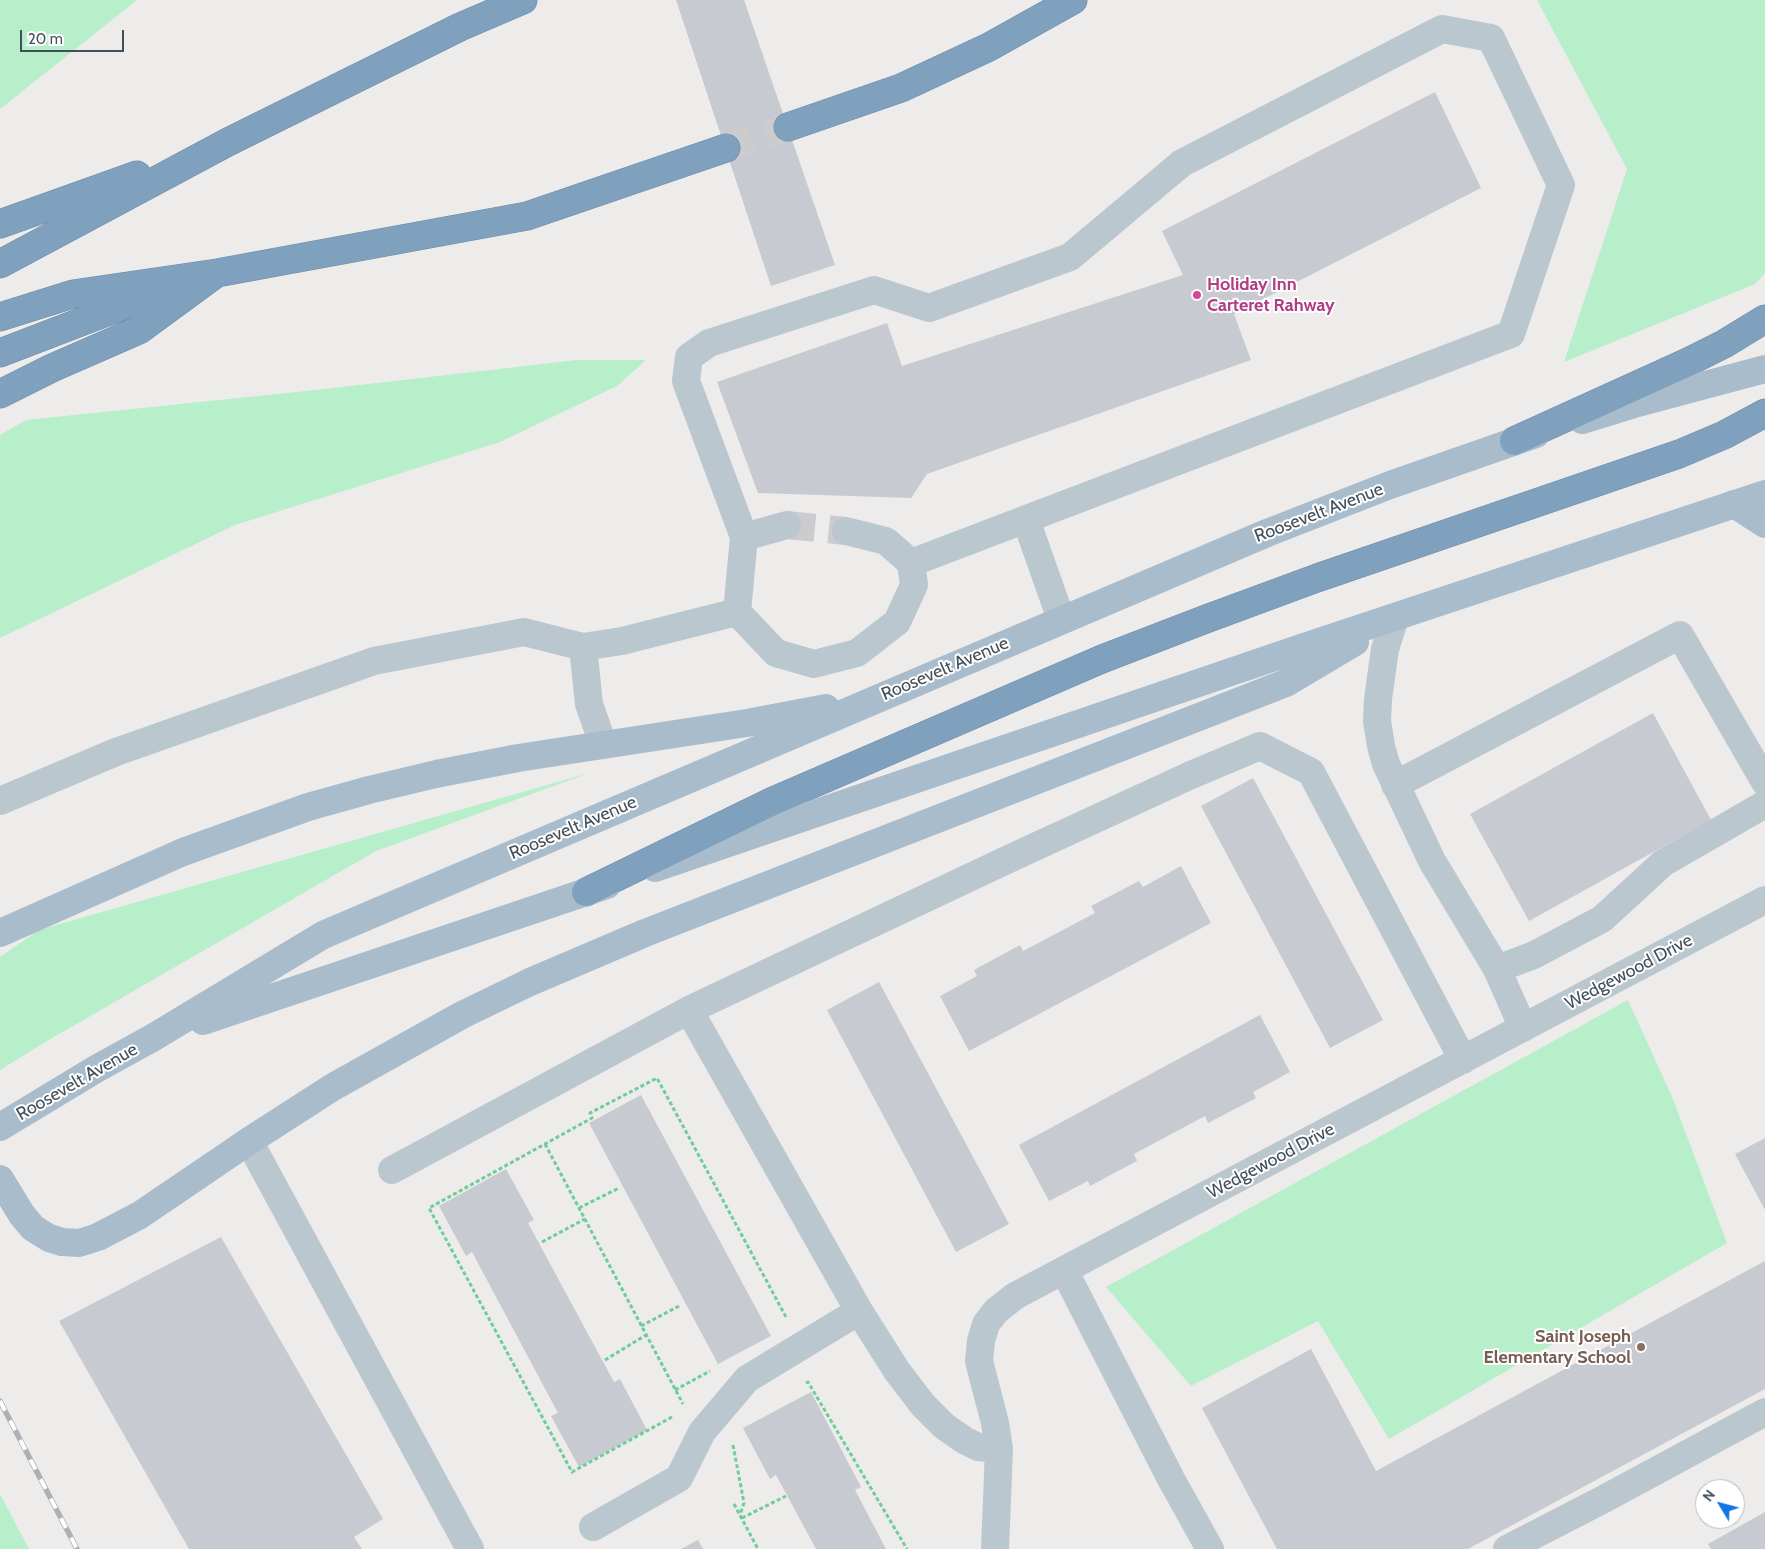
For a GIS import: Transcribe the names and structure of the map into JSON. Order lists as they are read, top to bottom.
{
  "streets": {
    "main road": ["Roosevelt Avenue"],
    "street": ["Wedgewood Drive"]
  },
  "places": ["Holiday Inn Carteret Rahway", "Saint Joseph Elementary School"],
  "scale_bar": "20 m",
  "north": "top left"
}
